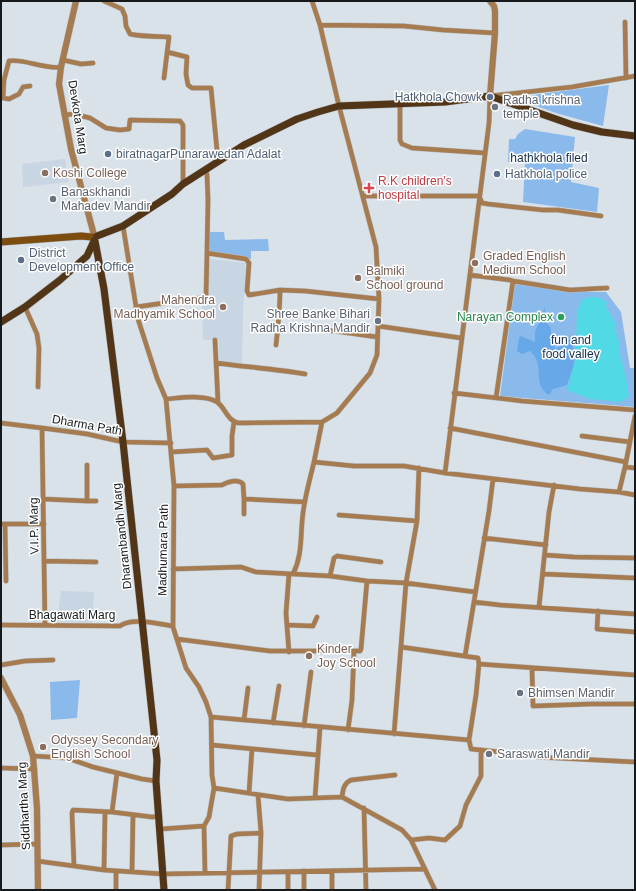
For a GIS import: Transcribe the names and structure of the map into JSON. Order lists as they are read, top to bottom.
{
  "streets": {
    "main road": ["Dharambandh Marg"],
    "street": [
      "Devkota Marg",
      "Dharma Path",
      "V.I.P. Marg",
      "Madhumara Path",
      "Bhagawati Marg",
      "Siddhartha Marg"
    ]
  },
  "crossings": [
    ["Devkota Marg", "Dharambandh Marg"],
    ["Dharma Path", "V.I.P. Marg"],
    ["Dharma Path", "Dharambandh Marg"],
    ["Dharma Path", "Madhumara Path"],
    ["V.I.P. Marg", "Bhagawati Marg"],
    ["Dharambandh Marg", "Bhagawati Marg"],
    ["Madhumara Path", "Bhagawati Marg"]
  ],
  "parks": ["hathkhola filed", "fun and food valley"],
  "places": {
    "other": [
      "Hatkhola Chowk",
      "Radha krishna temple",
      "biratnagarPunarawedan Adalat",
      "Koshi College",
      "Hatkhola police",
      "Banaskhandi Mahadev Mandir",
      "District Development Office",
      "Graded English Medium School",
      "Balmiki School ground",
      "Mahendra Madhyamik School",
      "Narayan Complex",
      "Shree Banke Bihari Radha Krishna Mandir",
      "Kinder Joy School",
      "Bhimsen Mandir",
      "Odyssey Secondary English School",
      "Saraswati Mandir"
    ],
    "health": ["R.K children's hospital"]
  }
}
